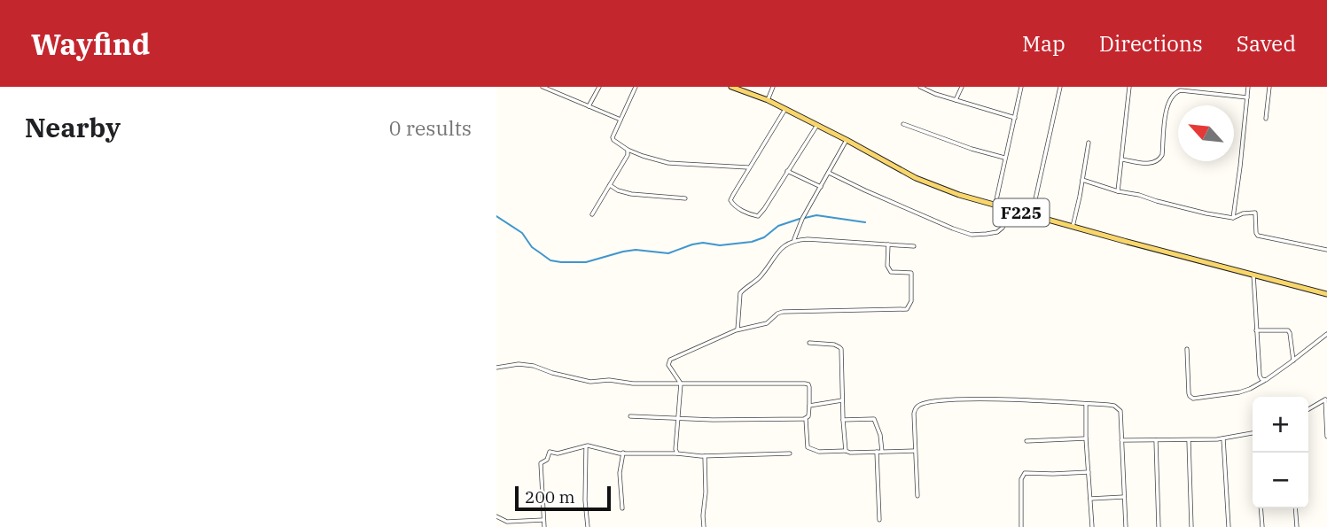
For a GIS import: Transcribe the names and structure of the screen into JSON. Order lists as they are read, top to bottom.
{
  "streets": {
    "main road": ["F225"]
  },
  "scale_bar": "200 m",
  "north": "top left",
  "page": {
    "header": "Wayfind",
    "nav": ["Map", "Directions", "Saved"],
    "heading": ["Nearby", "0 results"],
    "map_buttons": ["+", "−"],
    "scale": "200 m"
  }
}
